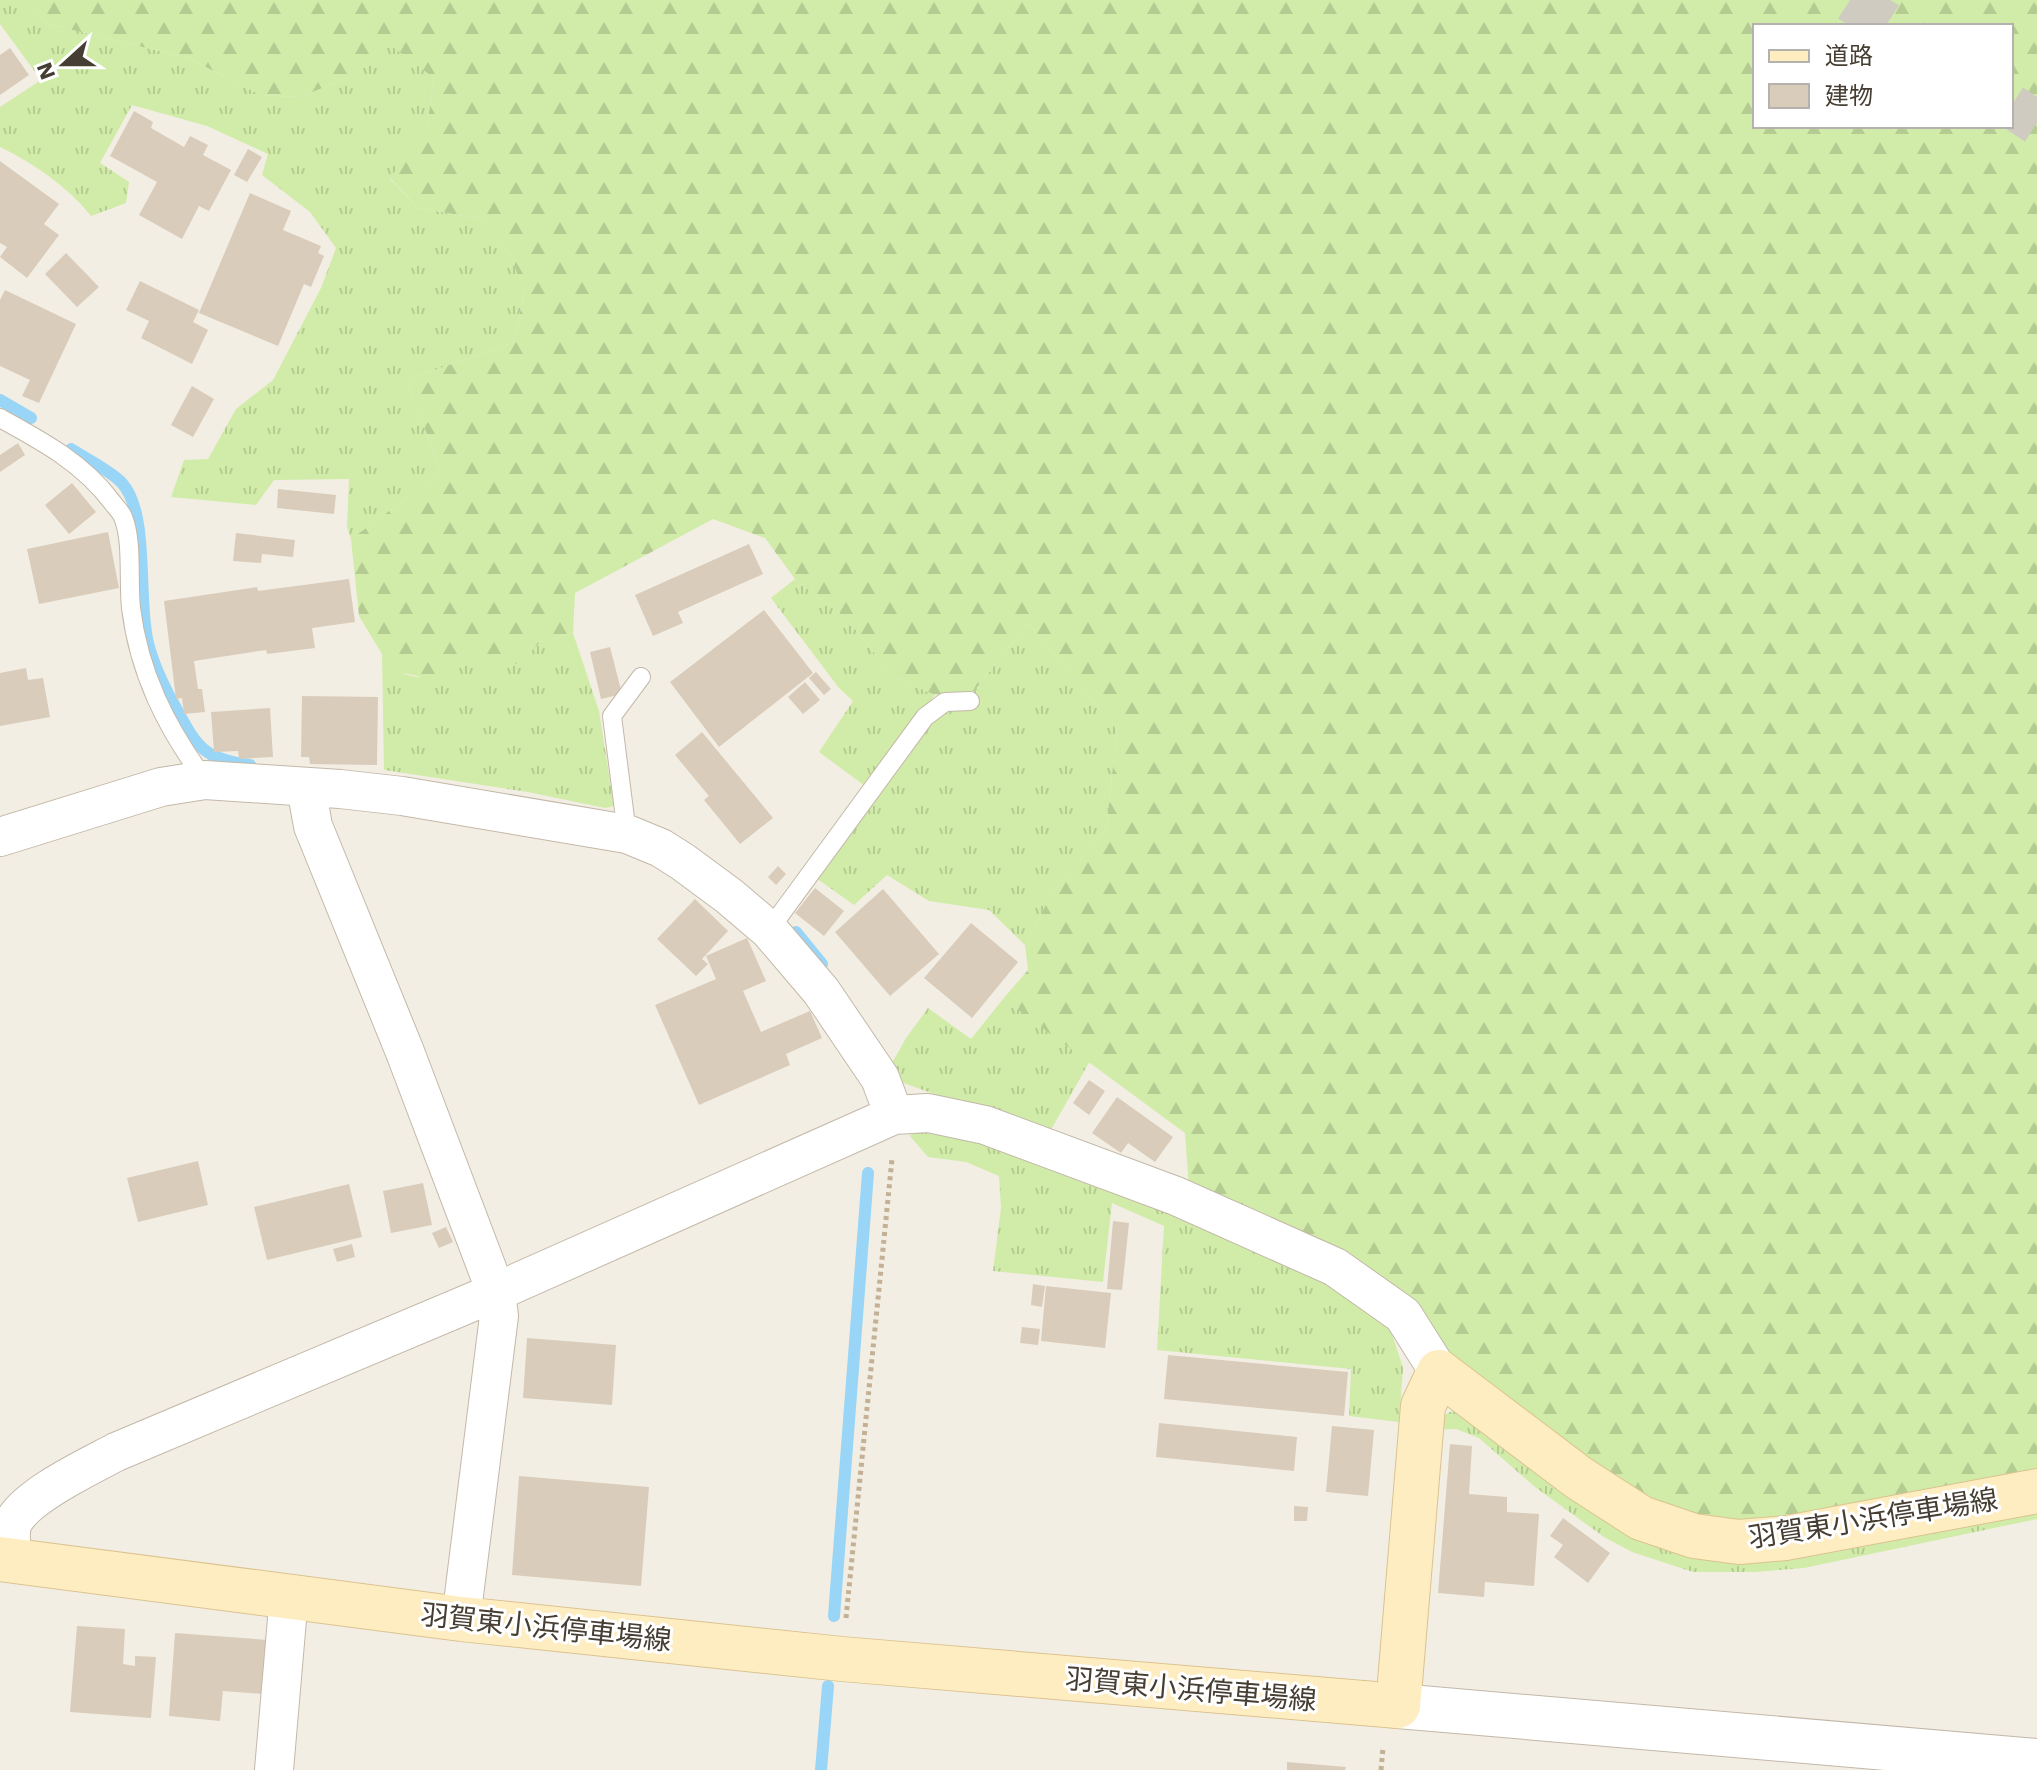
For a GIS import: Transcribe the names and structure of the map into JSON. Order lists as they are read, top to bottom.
{
  "streets": {
    "main road": ["羽賀東小浜停車場線"]
  },
  "legend": ["道路", "建物"],
  "north": "left"
}
